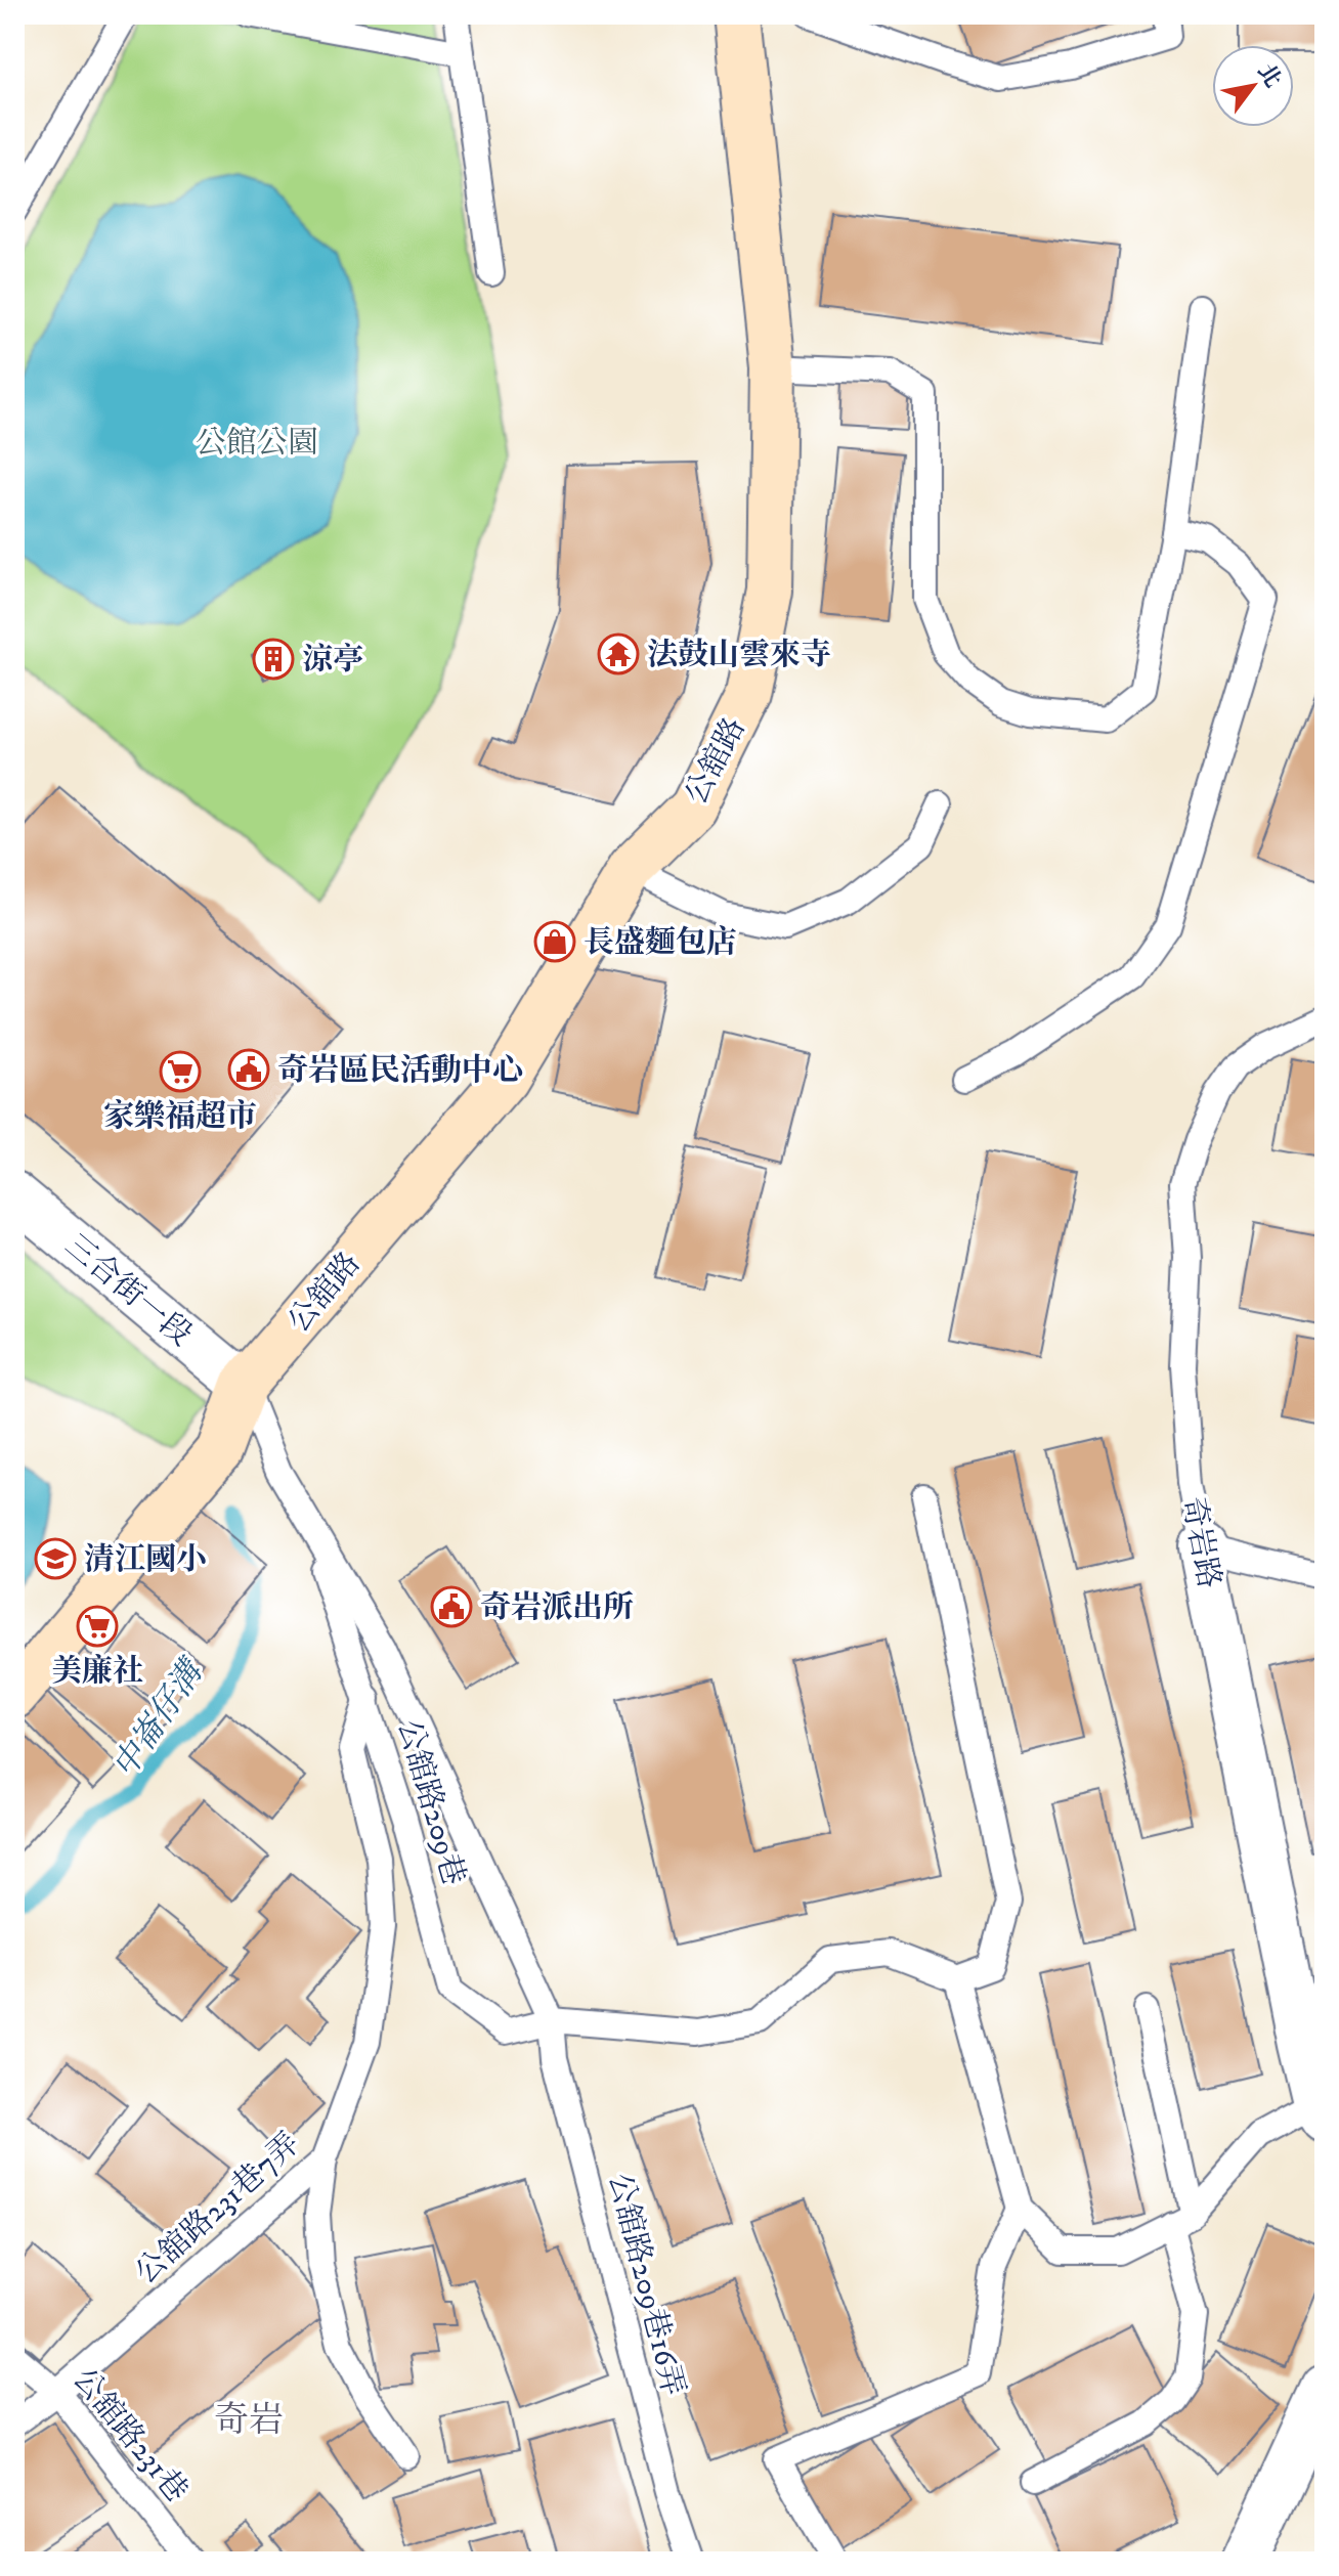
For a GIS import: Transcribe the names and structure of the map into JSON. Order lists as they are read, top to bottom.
{
  "streets": {
    "street": ["公舘路", "三合街一段", "奇岩路"],
    "lane": [
      "公舘路209巷",
      "公舘路231巷7弄",
      "公舘路209巷16弄",
      "公舘路231巷"
    ]
  },
  "crossings": [
    ["公舘路", "三合街一段"],
    ["公舘路", "公舘路209巷"],
    ["三合街一段", "公舘路209巷"],
    ["公舘路209巷", "公舘路231巷7弄"],
    ["公舘路209巷", "公舘路209巷16弄"],
    ["公舘路231巷7弄", "公舘路231巷"]
  ],
  "districts": ["奇岩"],
  "water": ["中崙仔溝"],
  "parks": ["公館公園"],
  "places": {
    "temple": ["法鼓山雲來寺"],
    "building": ["涼亭"],
    "shop": ["長盛麵包店"],
    "public building": ["奇岩區民活動中心", "奇岩派出所"],
    "supermarket": ["家樂福超市", "美廉社"],
    "school or university": ["清江國小"]
  },
  "north": "top right"
}
